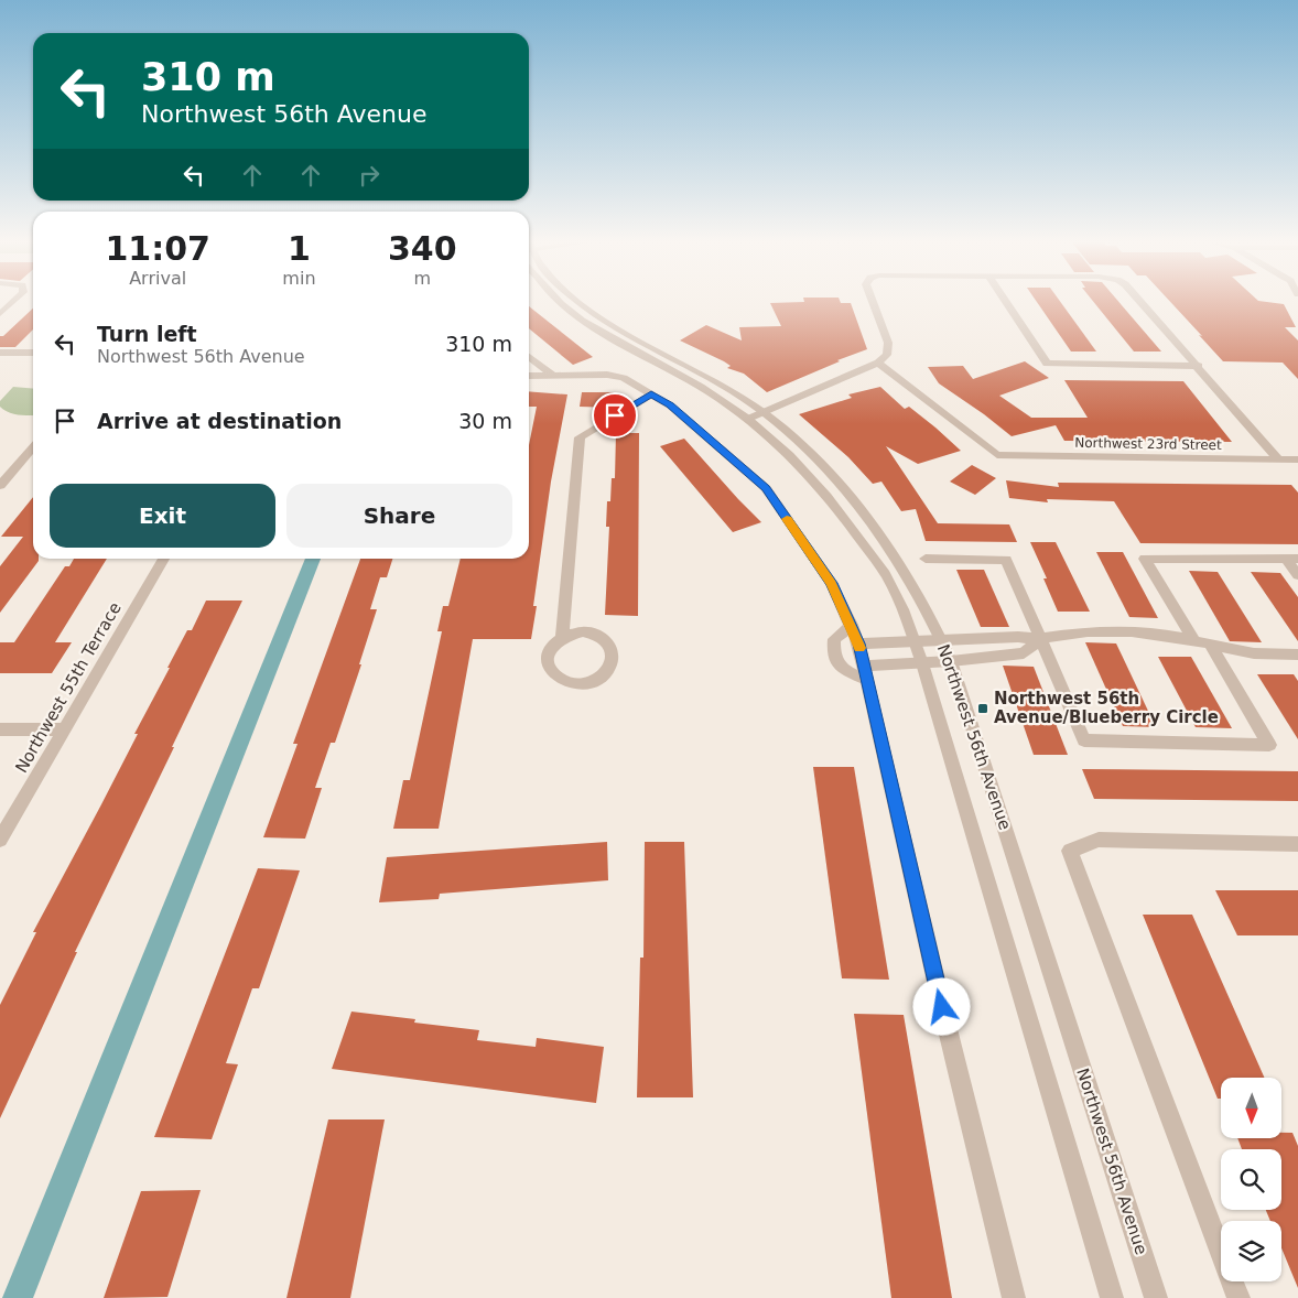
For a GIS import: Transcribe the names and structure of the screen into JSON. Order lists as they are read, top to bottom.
{
  "streets": {
    "street": ["Northwest 23rd Street", "Northwest 55th Terrace", "Northwest 56th Avenue"]
  },
  "places": {
    "transit": ["Northwest 56th Avenue/Blueberry Circle"]
  },
  "north": "bottom",
  "page": {
    "turn": ["310 m", "Northwest 56th Avenue"],
    "eta": [
      "11:07",
      "Arrival",
      "1",
      "min",
      "340",
      "m"
    ],
    "list": [
      {
        "name": "Turn left",
        "note": "Northwest 56th Avenue",
        "value": "310 m"
      },
      {
        "name": "Arrive at destination",
        "value": "30 m"
      }
    ],
    "buttons": ["Exit", "Share"]
  }
}
